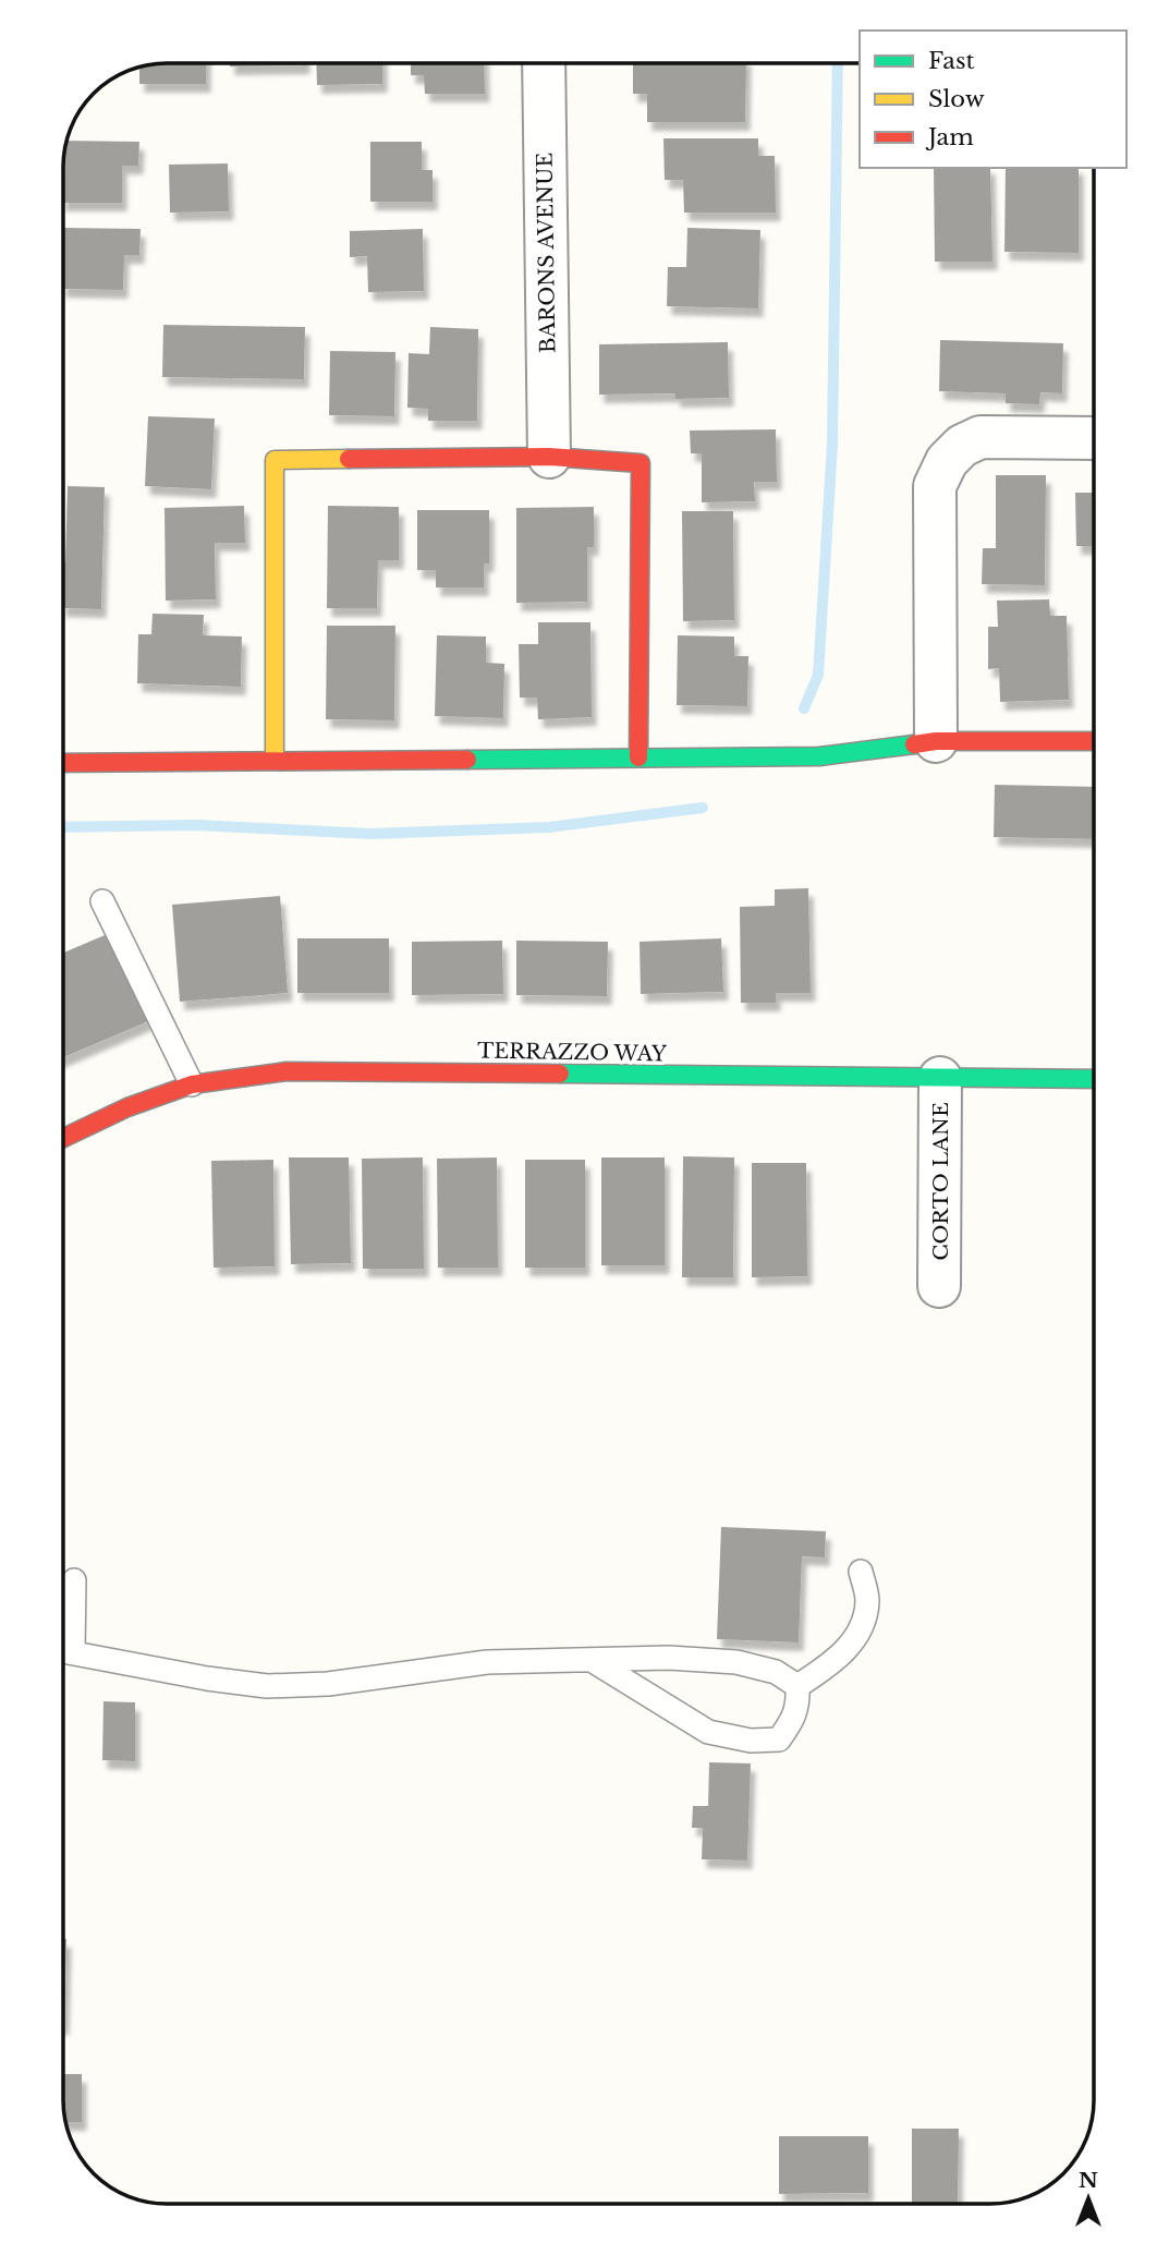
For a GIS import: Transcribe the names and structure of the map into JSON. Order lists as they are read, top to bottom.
{
  "streets": {
    "street": ["BARONS AVENUE", "TERRAZZO WAY", "CORTO LANE"]
  },
  "crossings": [
    ["TERRAZZO WAY", "CORTO LANE"]
  ],
  "legend": ["Fast", "Slow", "Jam"],
  "north": "top"
}
